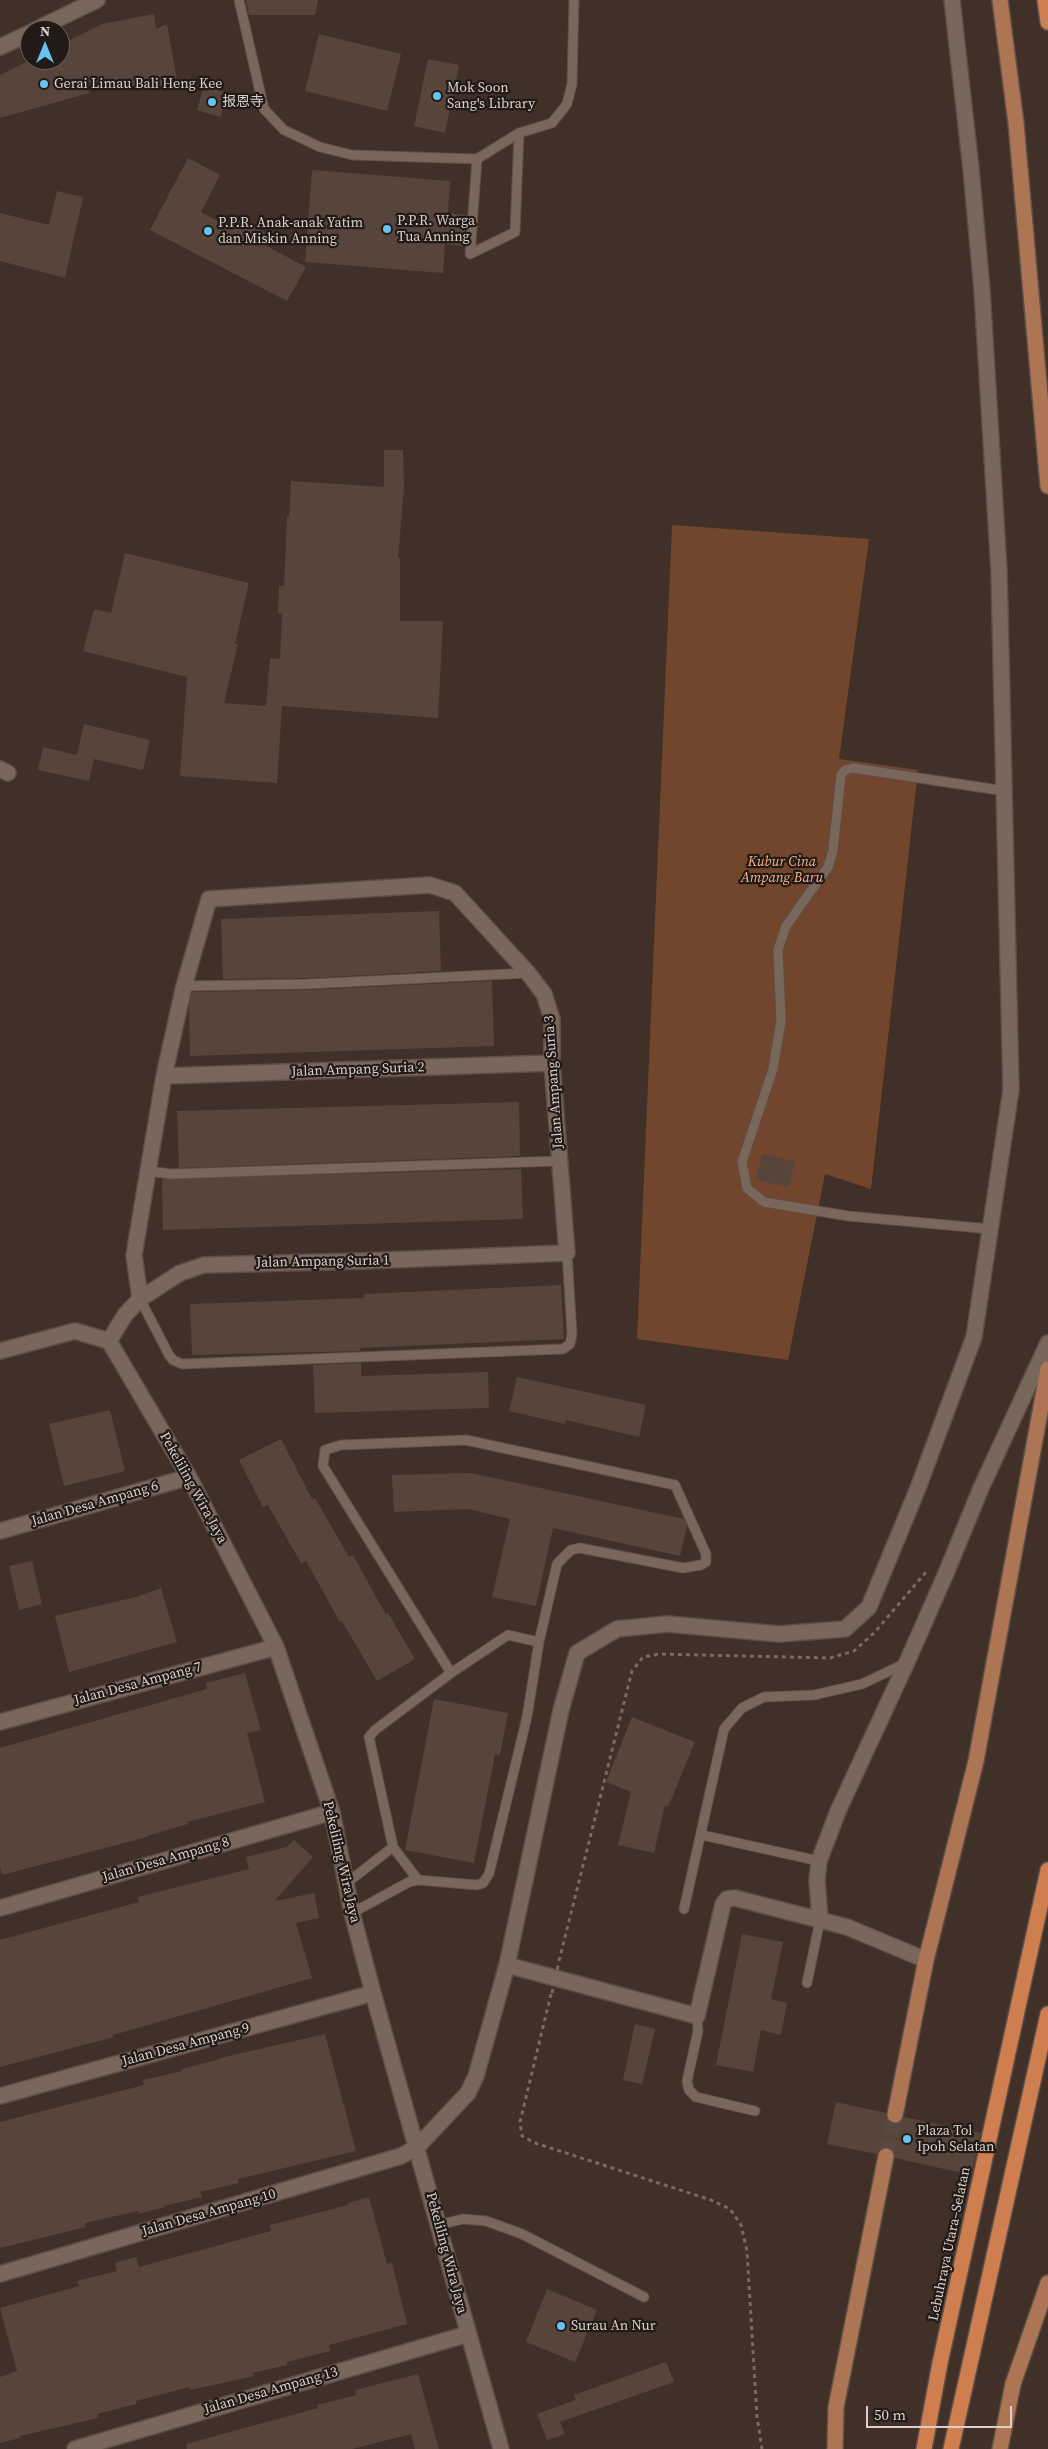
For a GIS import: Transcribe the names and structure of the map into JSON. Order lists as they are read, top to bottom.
{
  "streets": {
    "highway": ["Lebuhraya Utara–Selatan"],
    "street": [
      "Jalan Ampang Suria 2",
      "Jalan Ampang Suria 3",
      "Jalan Ampang Suria 1",
      "Pekeliling Wira Jaya",
      "Jalan Desa Ampang 6",
      "Jalan Desa Ampang 7",
      "Jalan Desa Ampang 8",
      "Jalan Desa Ampang 9",
      "Jalan Desa Ampang 10",
      "Jalan Desa Ampang 13"
    ]
  },
  "crossings": [
    ["Jalan Ampang Suria 2", "Jalan Ampang Suria 3"],
    ["Jalan Ampang Suria 3", "Jalan Ampang Suria 1"],
    ["Jalan Ampang Suria 1", "Pekeliling Wira Jaya"],
    ["Pekeliling Wira Jaya", "Jalan Desa Ampang 6"],
    ["Pekeliling Wira Jaya", "Jalan Desa Ampang 7"],
    ["Pekeliling Wira Jaya", "Jalan Desa Ampang 8"],
    ["Pekeliling Wira Jaya", "Jalan Desa Ampang 9"],
    ["Pekeliling Wira Jaya", "Jalan Desa Ampang 10"],
    ["Pekeliling Wira Jaya", "Jalan Desa Ampang 13"]
  ],
  "parks": ["Kubur Cina Ampang Baru"],
  "places": [
    "Gerai Limau Bali Heng Kee",
    "Mok Soon Sang's Library",
    "报恩寺",
    "P.P.R. Warga Tua Anning",
    "P.P.R. Anak-anak Yatim dan Miskin Anning",
    "Plaza Tol Ipoh Selatan",
    "Surau An Nur"
  ],
  "scale_bar": "50 m",
  "north": "top"
}
